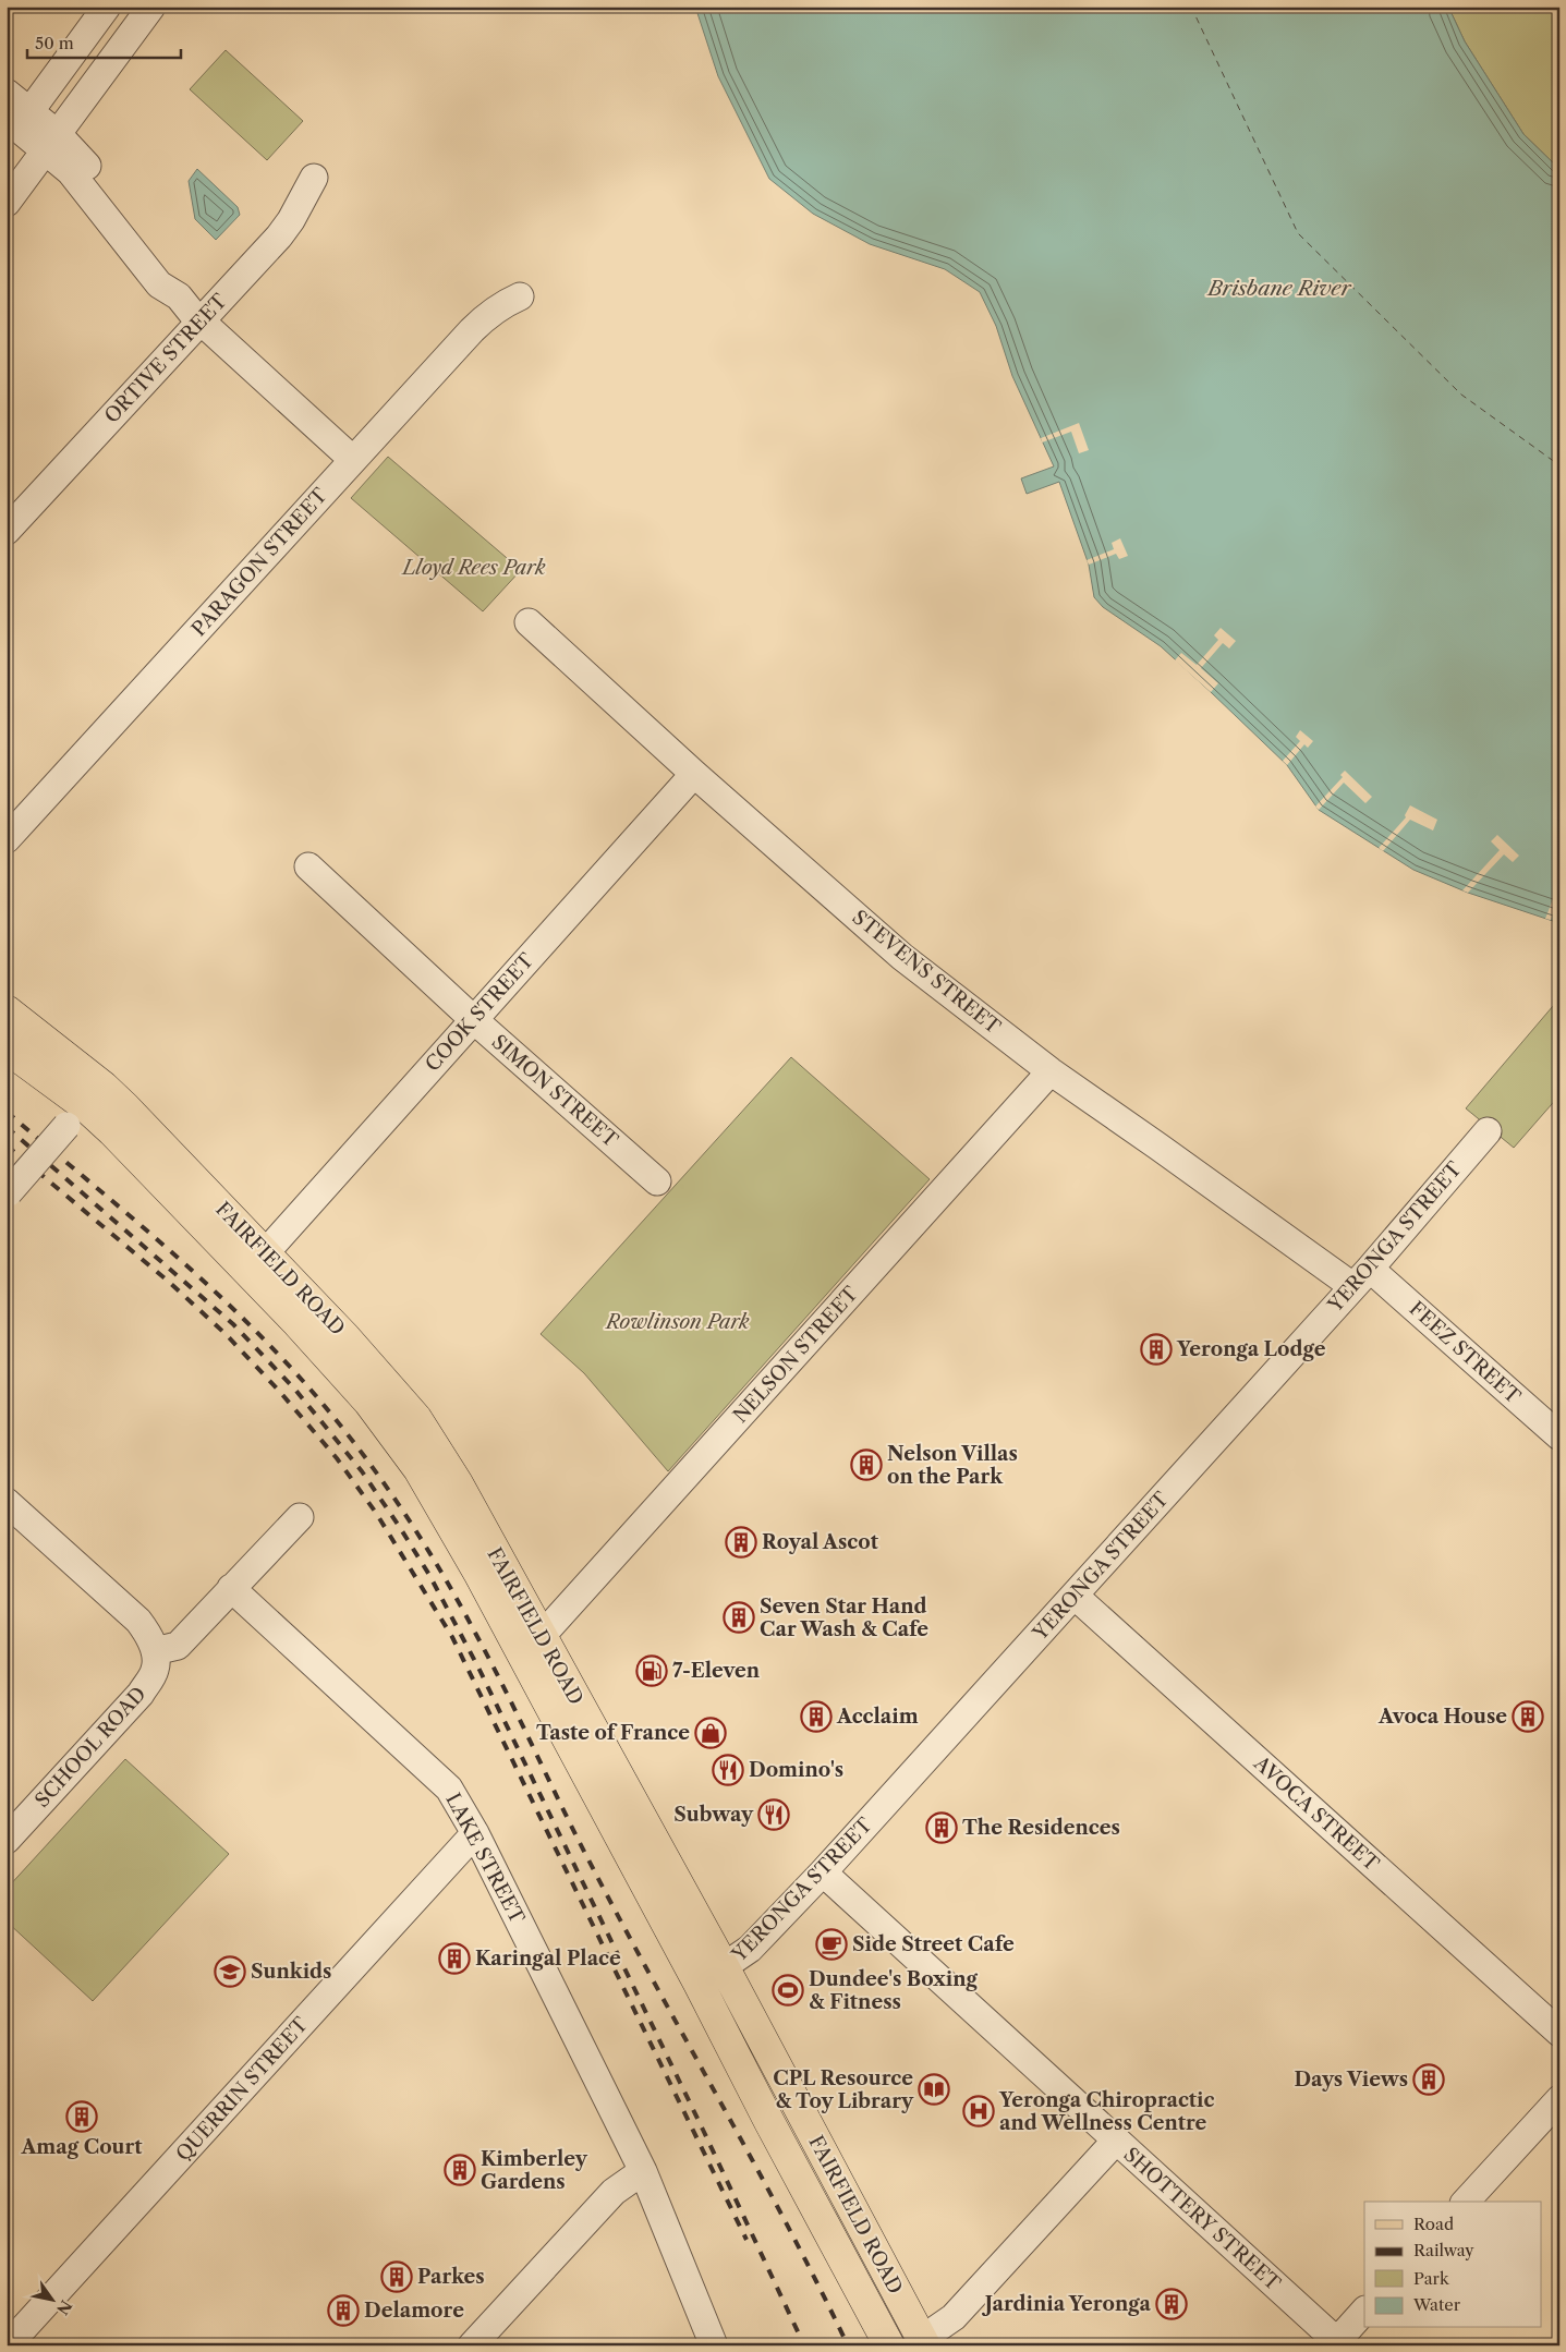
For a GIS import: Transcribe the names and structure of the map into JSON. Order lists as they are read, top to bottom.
{
  "streets": {
    "main road": ["FAIRFIELD ROAD"],
    "street": [
      "ORTIVE STREET",
      "PARAGON STREET",
      "STEVENS STREET",
      "COOK STREET",
      "SIMON STREET",
      "YERONGA STREET",
      "FEEZ STREET",
      "NELSON STREET",
      "SCHOOL ROAD",
      "AVOCA STREET",
      "LAKE STREET",
      "QUERRIN STREET",
      "SHOTTERY STREET"
    ]
  },
  "crossings": [
    ["STEVENS STREET", "COOK STREET"],
    ["STEVENS STREET", "YERONGA STREET"],
    ["STEVENS STREET", "FEEZ STREET"],
    ["STEVENS STREET", "NELSON STREET"],
    ["COOK STREET", "SIMON STREET"],
    ["COOK STREET", "FAIRFIELD ROAD"],
    ["YERONGA STREET", "FAIRFIELD ROAD"],
    ["YERONGA STREET", "FEEZ STREET"],
    ["YERONGA STREET", "AVOCA STREET"],
    ["YERONGA STREET", "SHOTTERY STREET"],
    ["FAIRFIELD ROAD", "NELSON STREET"],
    ["LAKE STREET", "QUERRIN STREET"]
  ],
  "water": ["Brisbane River"],
  "parks": ["Lloyd Rees Park", "Rowlinson Park"],
  "places": {
    "building": [
      "Yeronga Lodge",
      "Nelson Villas on the Park",
      "Royal Ascot",
      "Seven Star Hand Car Wash & Cafe",
      "Acclaim",
      "Avoca House",
      "The Residences",
      "Karingal Place",
      "Days Views",
      "Amag Court",
      "Kimberley Gardens",
      "Parkes",
      "Jardinia Yeronga",
      "Delamore"
    ],
    "fuel station": ["7-Eleven"],
    "shop": ["Taste of France"],
    "restaurant": ["Domino's", "Subway"],
    "cafe": ["Side Street Cafe"],
    "school or university": ["Sunkids"],
    "sports": ["Dundee's Boxing & Fitness"],
    "library": ["CPL Resource & Toy Library"],
    "hospital": ["Yeronga Chiropractic and Wellness Centre"]
  },
  "legend": [
    "Road",
    "Railway",
    "Park",
    "Water"
  ],
  "scale_bar": "50 m",
  "north": "bottom right"
}
